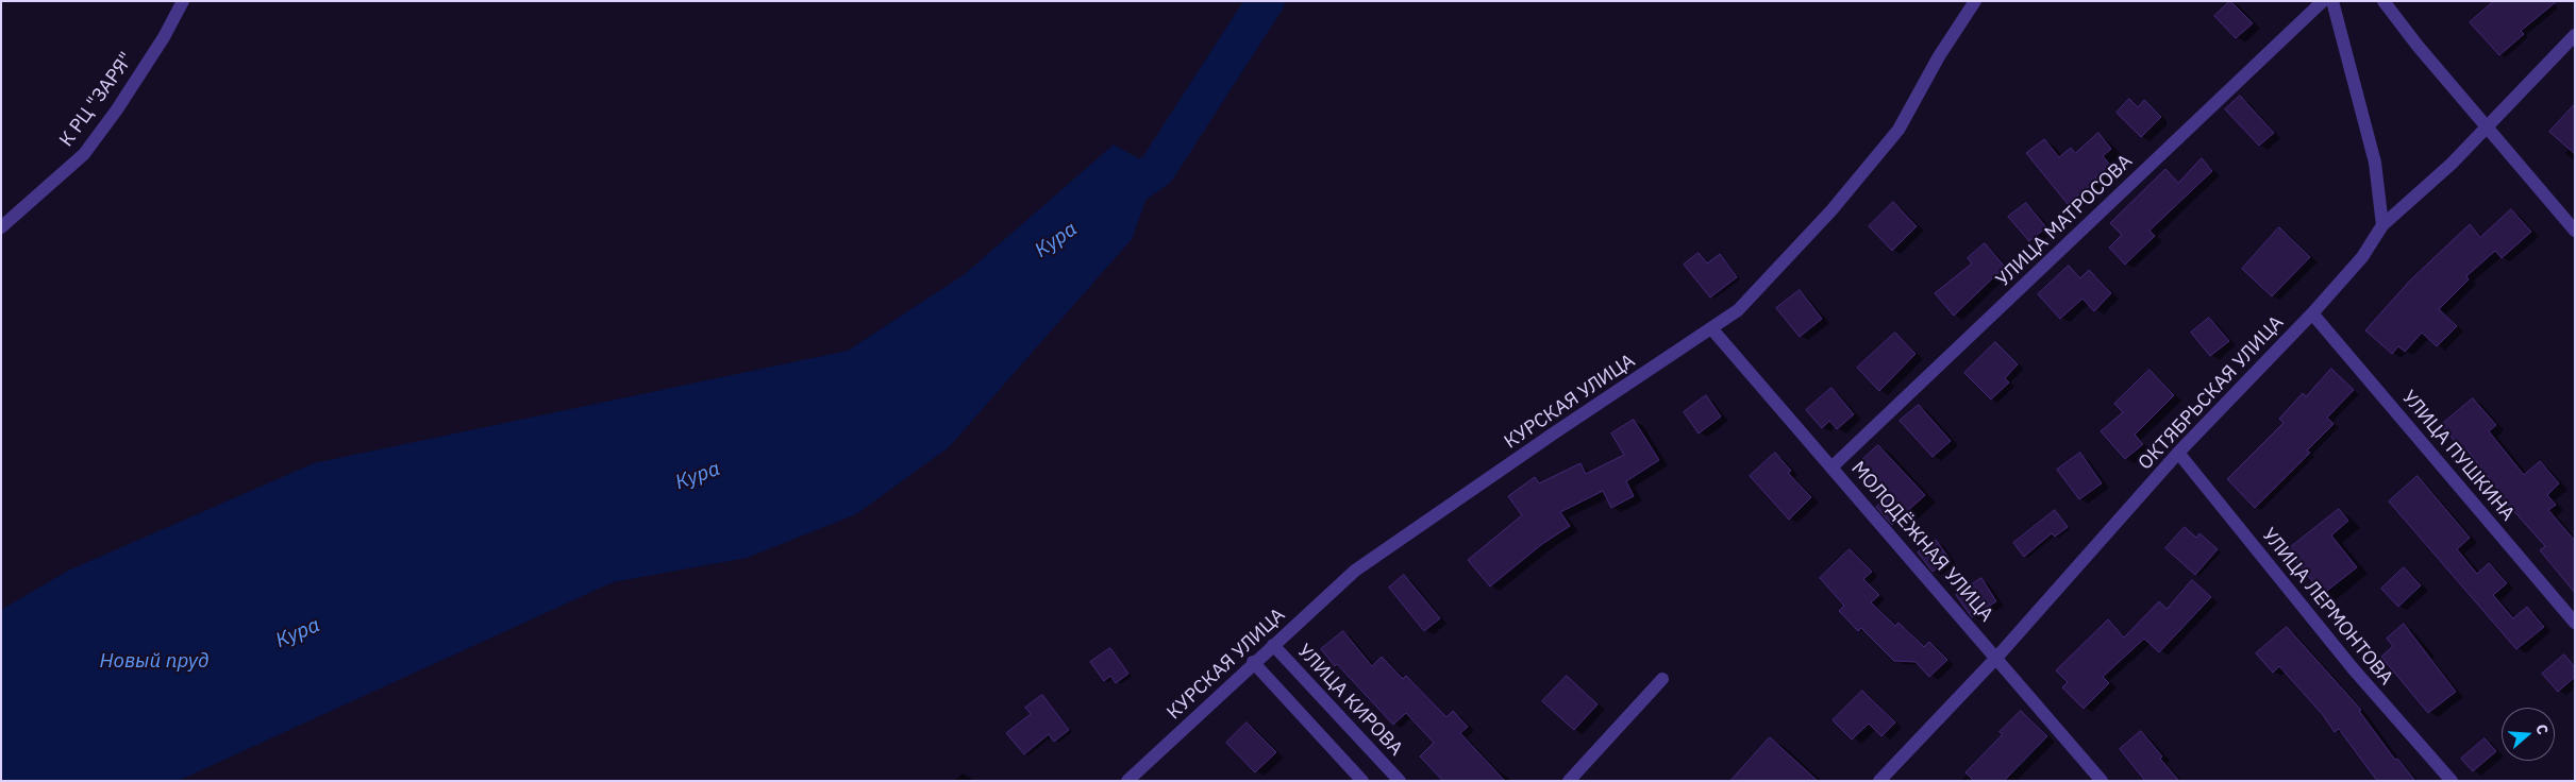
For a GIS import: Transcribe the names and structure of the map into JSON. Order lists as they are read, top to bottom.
{
  "streets": {
    "street": [
      "К РЦ \"ЗАРЯ\"",
      "УЛИЦА МАТРОСОВА",
      "ОКТЯБРЬСКАЯ УЛИЦА",
      "КУРСКАЯ УЛИЦА",
      "УЛИЦА ПУШКИНА",
      "МОЛОДЁЖНАЯ УЛИЦА",
      "УЛИЦА ЛЕРМОНТОВА",
      "УЛИЦА КИРОВА"
    ]
  },
  "crossings": [
    ["УЛИЦА МАТРОСОВА", "МОЛОДЁЖНАЯ УЛИЦА"],
    ["ОКТЯБРЬСКАЯ УЛИЦА", "УЛИЦА ПУШКИНА"],
    ["ОКТЯБРЬСКАЯ УЛИЦА", "МОЛОДЁЖНАЯ УЛИЦА"],
    ["ОКТЯБРЬСКАЯ УЛИЦА", "УЛИЦА ЛЕРМОНТОВА"],
    ["КУРСКАЯ УЛИЦА", "МОЛОДЁЖНАЯ УЛИЦА"],
    ["КУРСКАЯ УЛИЦА", "УЛИЦА КИРОВА"]
  ],
  "water": ["Кура", "Новый пруд"],
  "north": "right"
}
